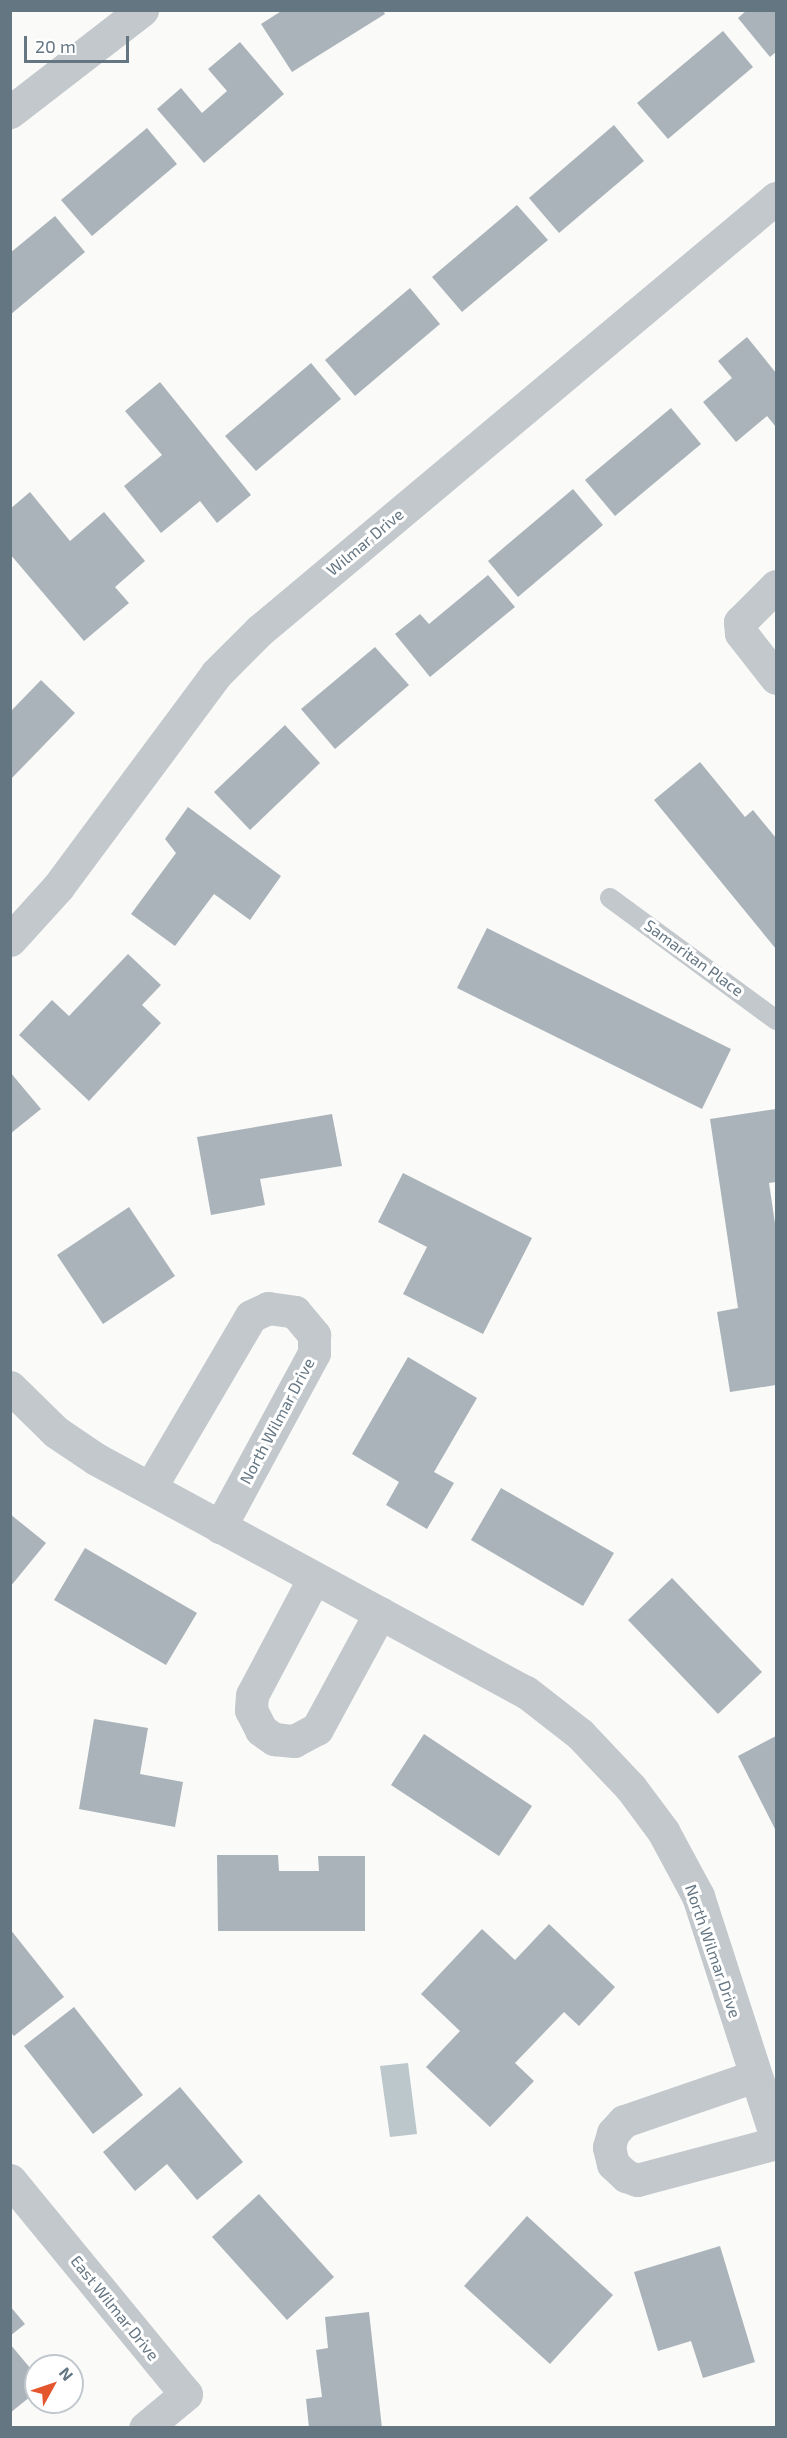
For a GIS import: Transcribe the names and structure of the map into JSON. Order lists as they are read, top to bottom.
{
  "streets": {
    "street": ["Wilmar Drive", "North Wilmar Drive", "East Wilmar Drive"],
    "lane": ["Samaritan Place"]
  },
  "scale_bar": "20 m",
  "north": "top right"
}
